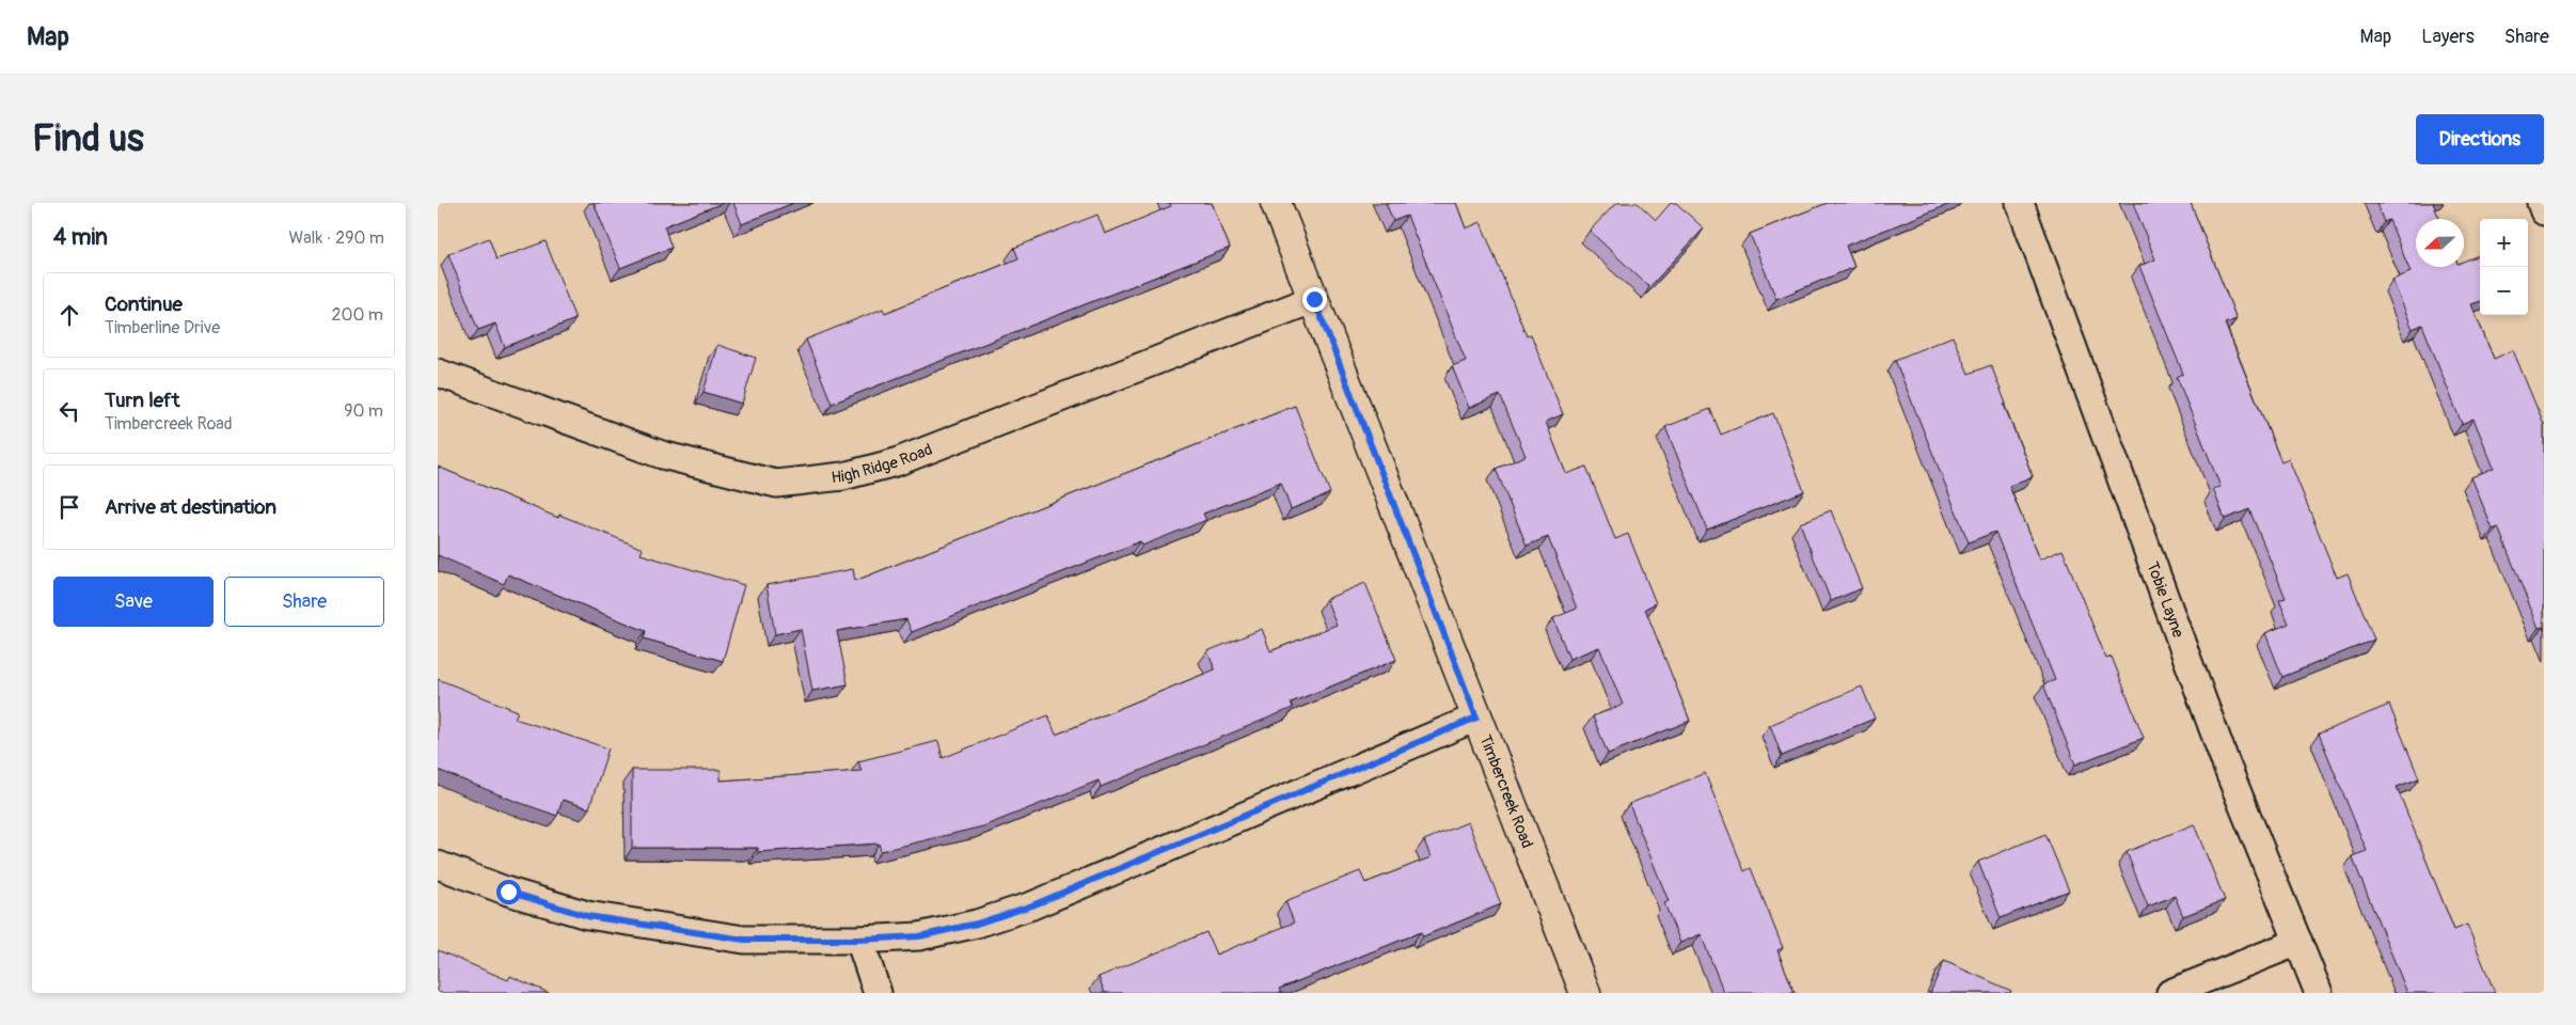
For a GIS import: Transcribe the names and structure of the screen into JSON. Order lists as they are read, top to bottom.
{
  "streets": {
    "street": ["High Ridge Road", "Tobie Layne", "Timbercreek Road"]
  },
  "crossings": [
    ["High Ridge Road", "Timbercreek Road"]
  ],
  "north": "left",
  "page": {
    "header": "Map",
    "nav": ["Map", "Layers", "Share"],
    "buttons": [
      "Directions",
      ["Save", "Share"]
    ],
    "title": "Find us",
    "heading": ["4 min", "Walk · 290 m"],
    "map_buttons": ["+", "−"],
    "list": [
      ["Continue", "Timberline Drive", "200 m"],
      ["Turn left", "Timbercreek Road", "90 m"],
      "Arrive at destination"
    ]
  }
}
